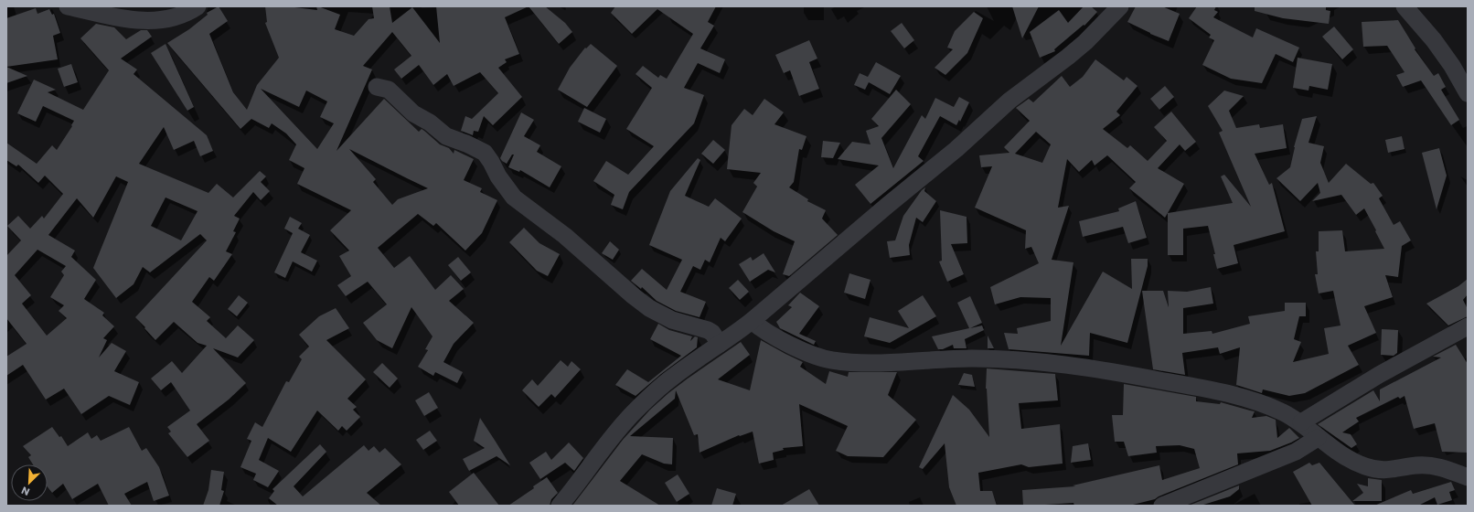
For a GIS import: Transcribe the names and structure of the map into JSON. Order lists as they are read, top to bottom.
{
  "north": "bottom left"
}
